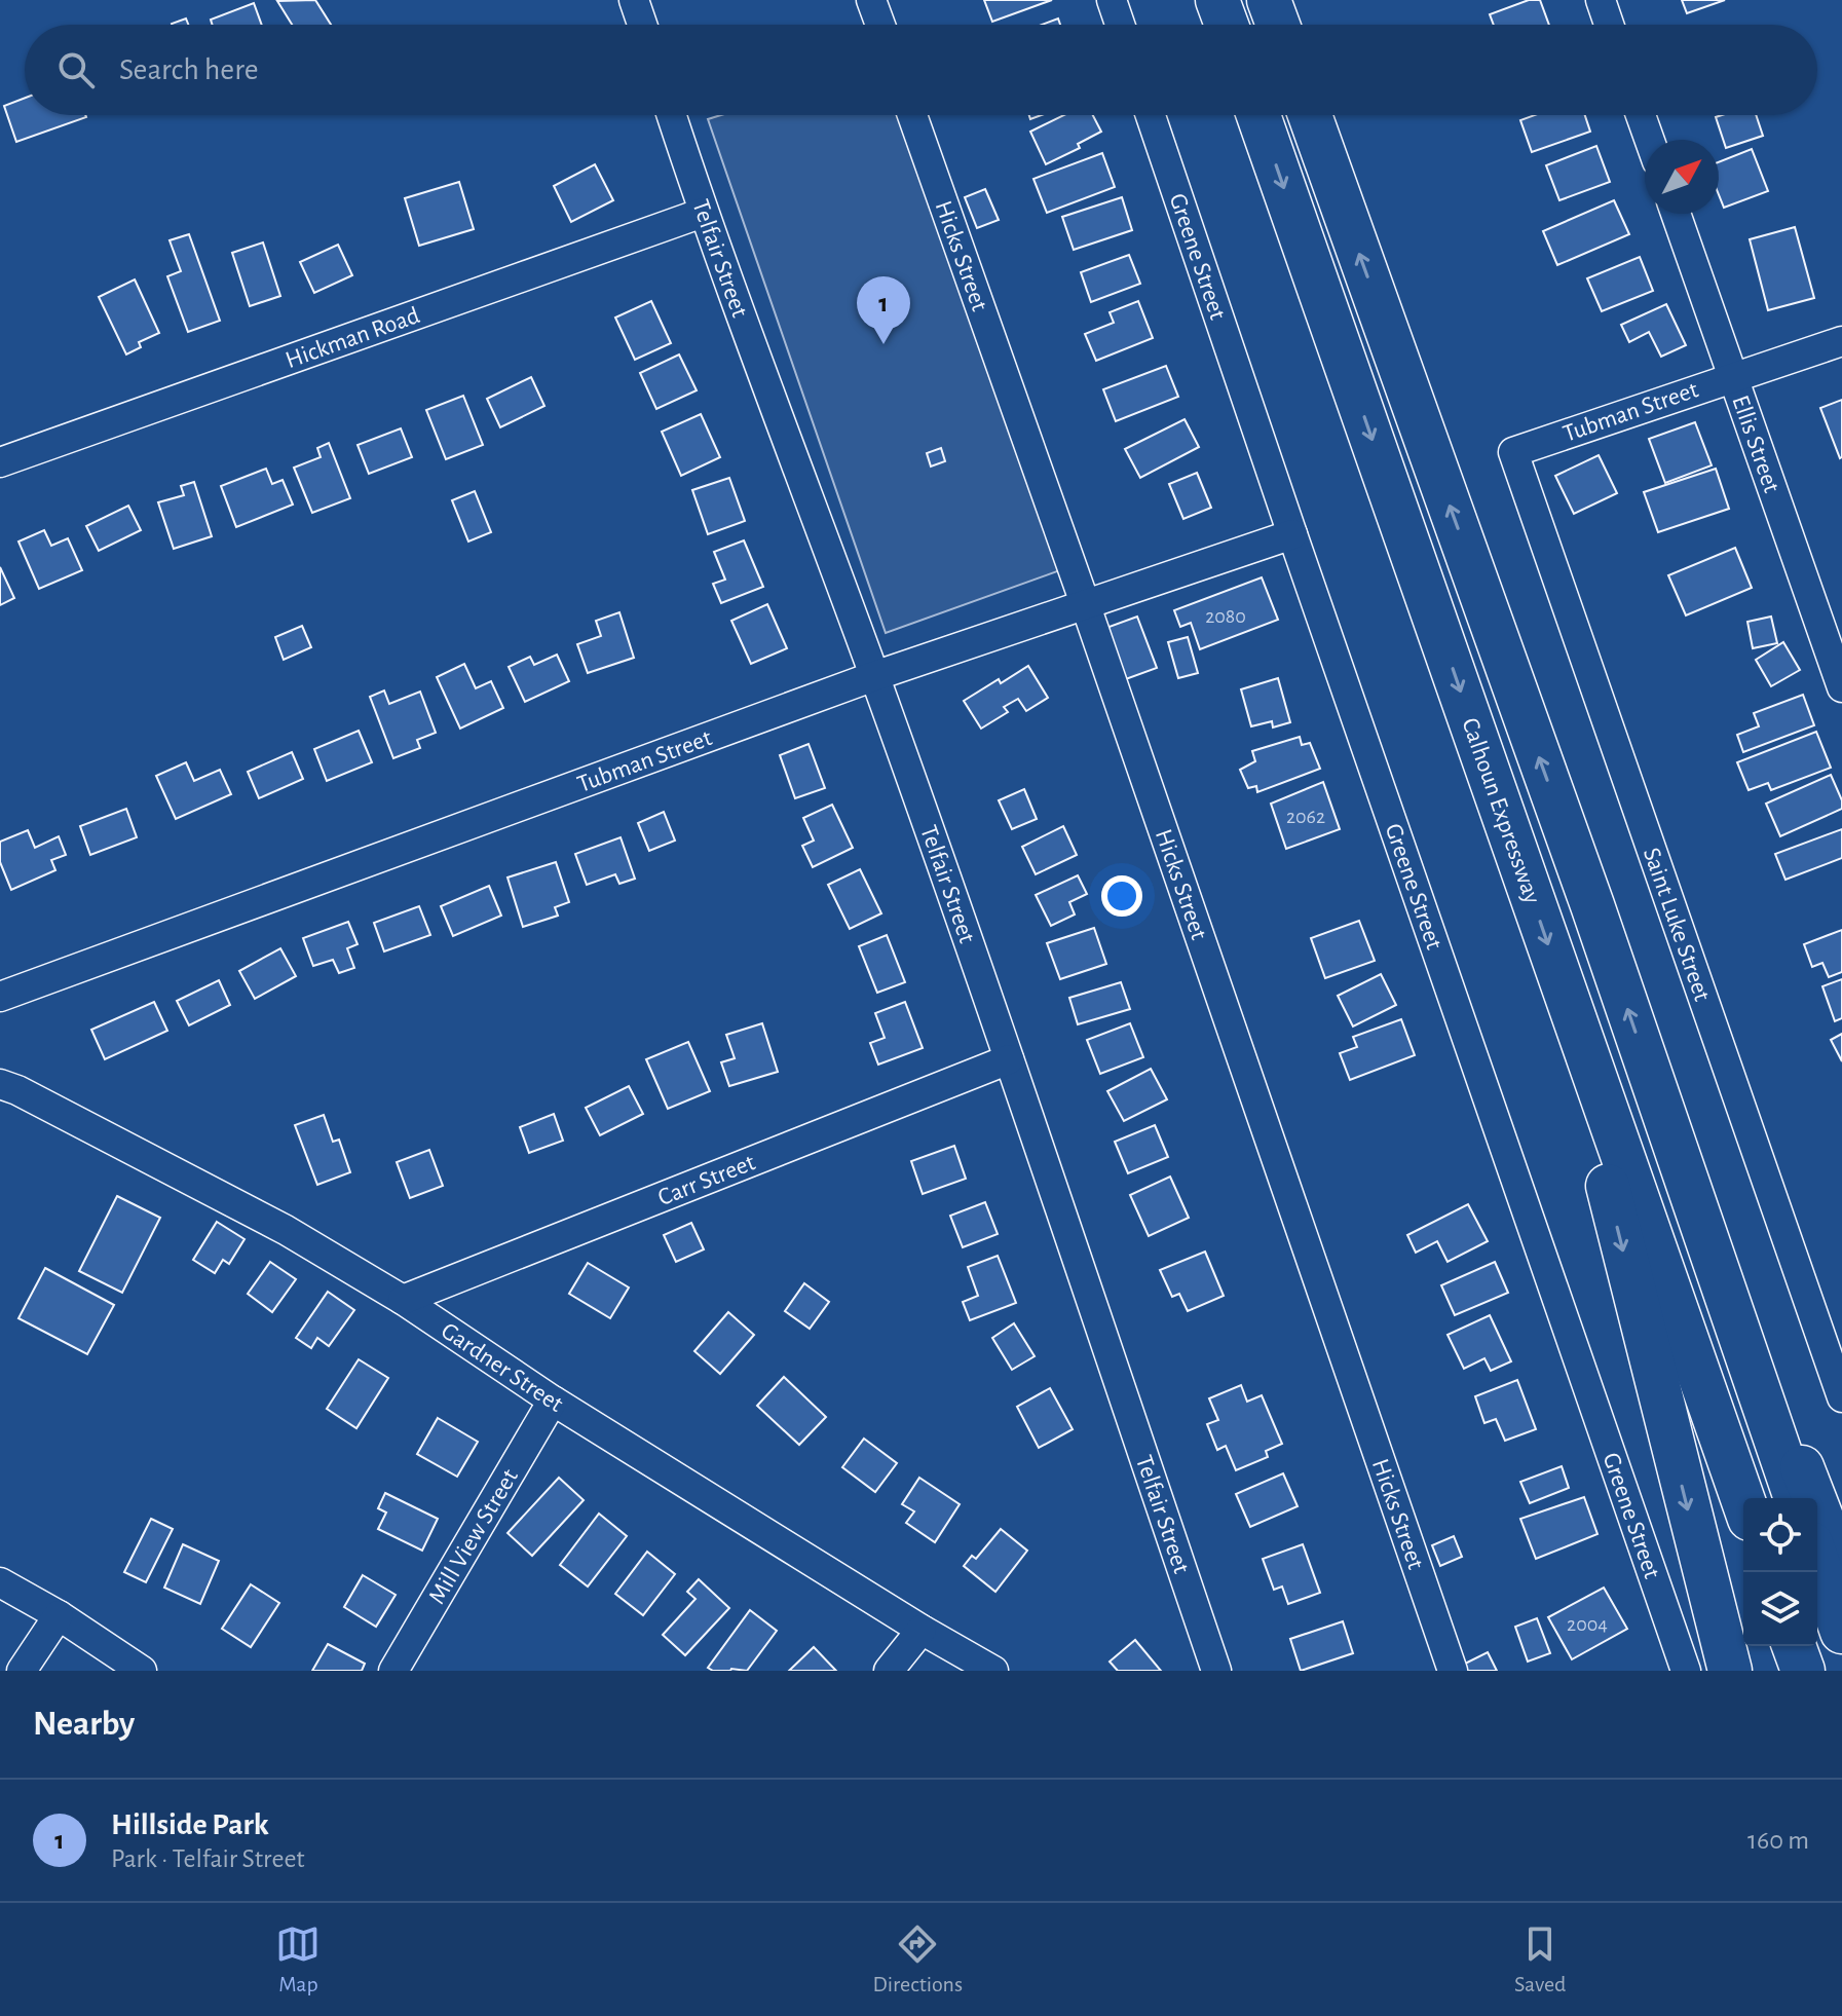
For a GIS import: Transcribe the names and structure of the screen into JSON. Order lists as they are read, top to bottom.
{
  "streets": {
    "highway": ["Calhoun Expressway"],
    "street": [
      "Hicks Street",
      "Greene Street",
      "Telfair Street",
      "Hickman Road",
      "Tubman Street",
      "Ellis Street",
      "Saint Luke Street",
      "Carr Street",
      "Gardner Street",
      "Mill View Street"
    ]
  },
  "crossings": [
    ["Hicks Street", "Tubman Street"],
    ["Greene Street", "Tubman Street"],
    ["Telfair Street", "Hickman Road"],
    ["Telfair Street", "Tubman Street"],
    ["Telfair Street", "Carr Street"],
    ["Tubman Street", "Ellis Street"],
    ["Tubman Street", "Saint Luke Street"],
    ["Carr Street", "Gardner Street"],
    ["Gardner Street", "Mill View Street"]
  ],
  "house_numbers": ["2080", "2062", "2004"],
  "north": "top right",
  "page": {
    "search": "Search here",
    "pins": "1",
    "heading": "Nearby",
    "list": [
      {
        "mark": "1",
        "name": "Hillside Park",
        "note": "Park · Telfair Street",
        "value": "160 m"
      }
    ],
    "nav": ["Map", "Directions", "Saved"]
  }
}
